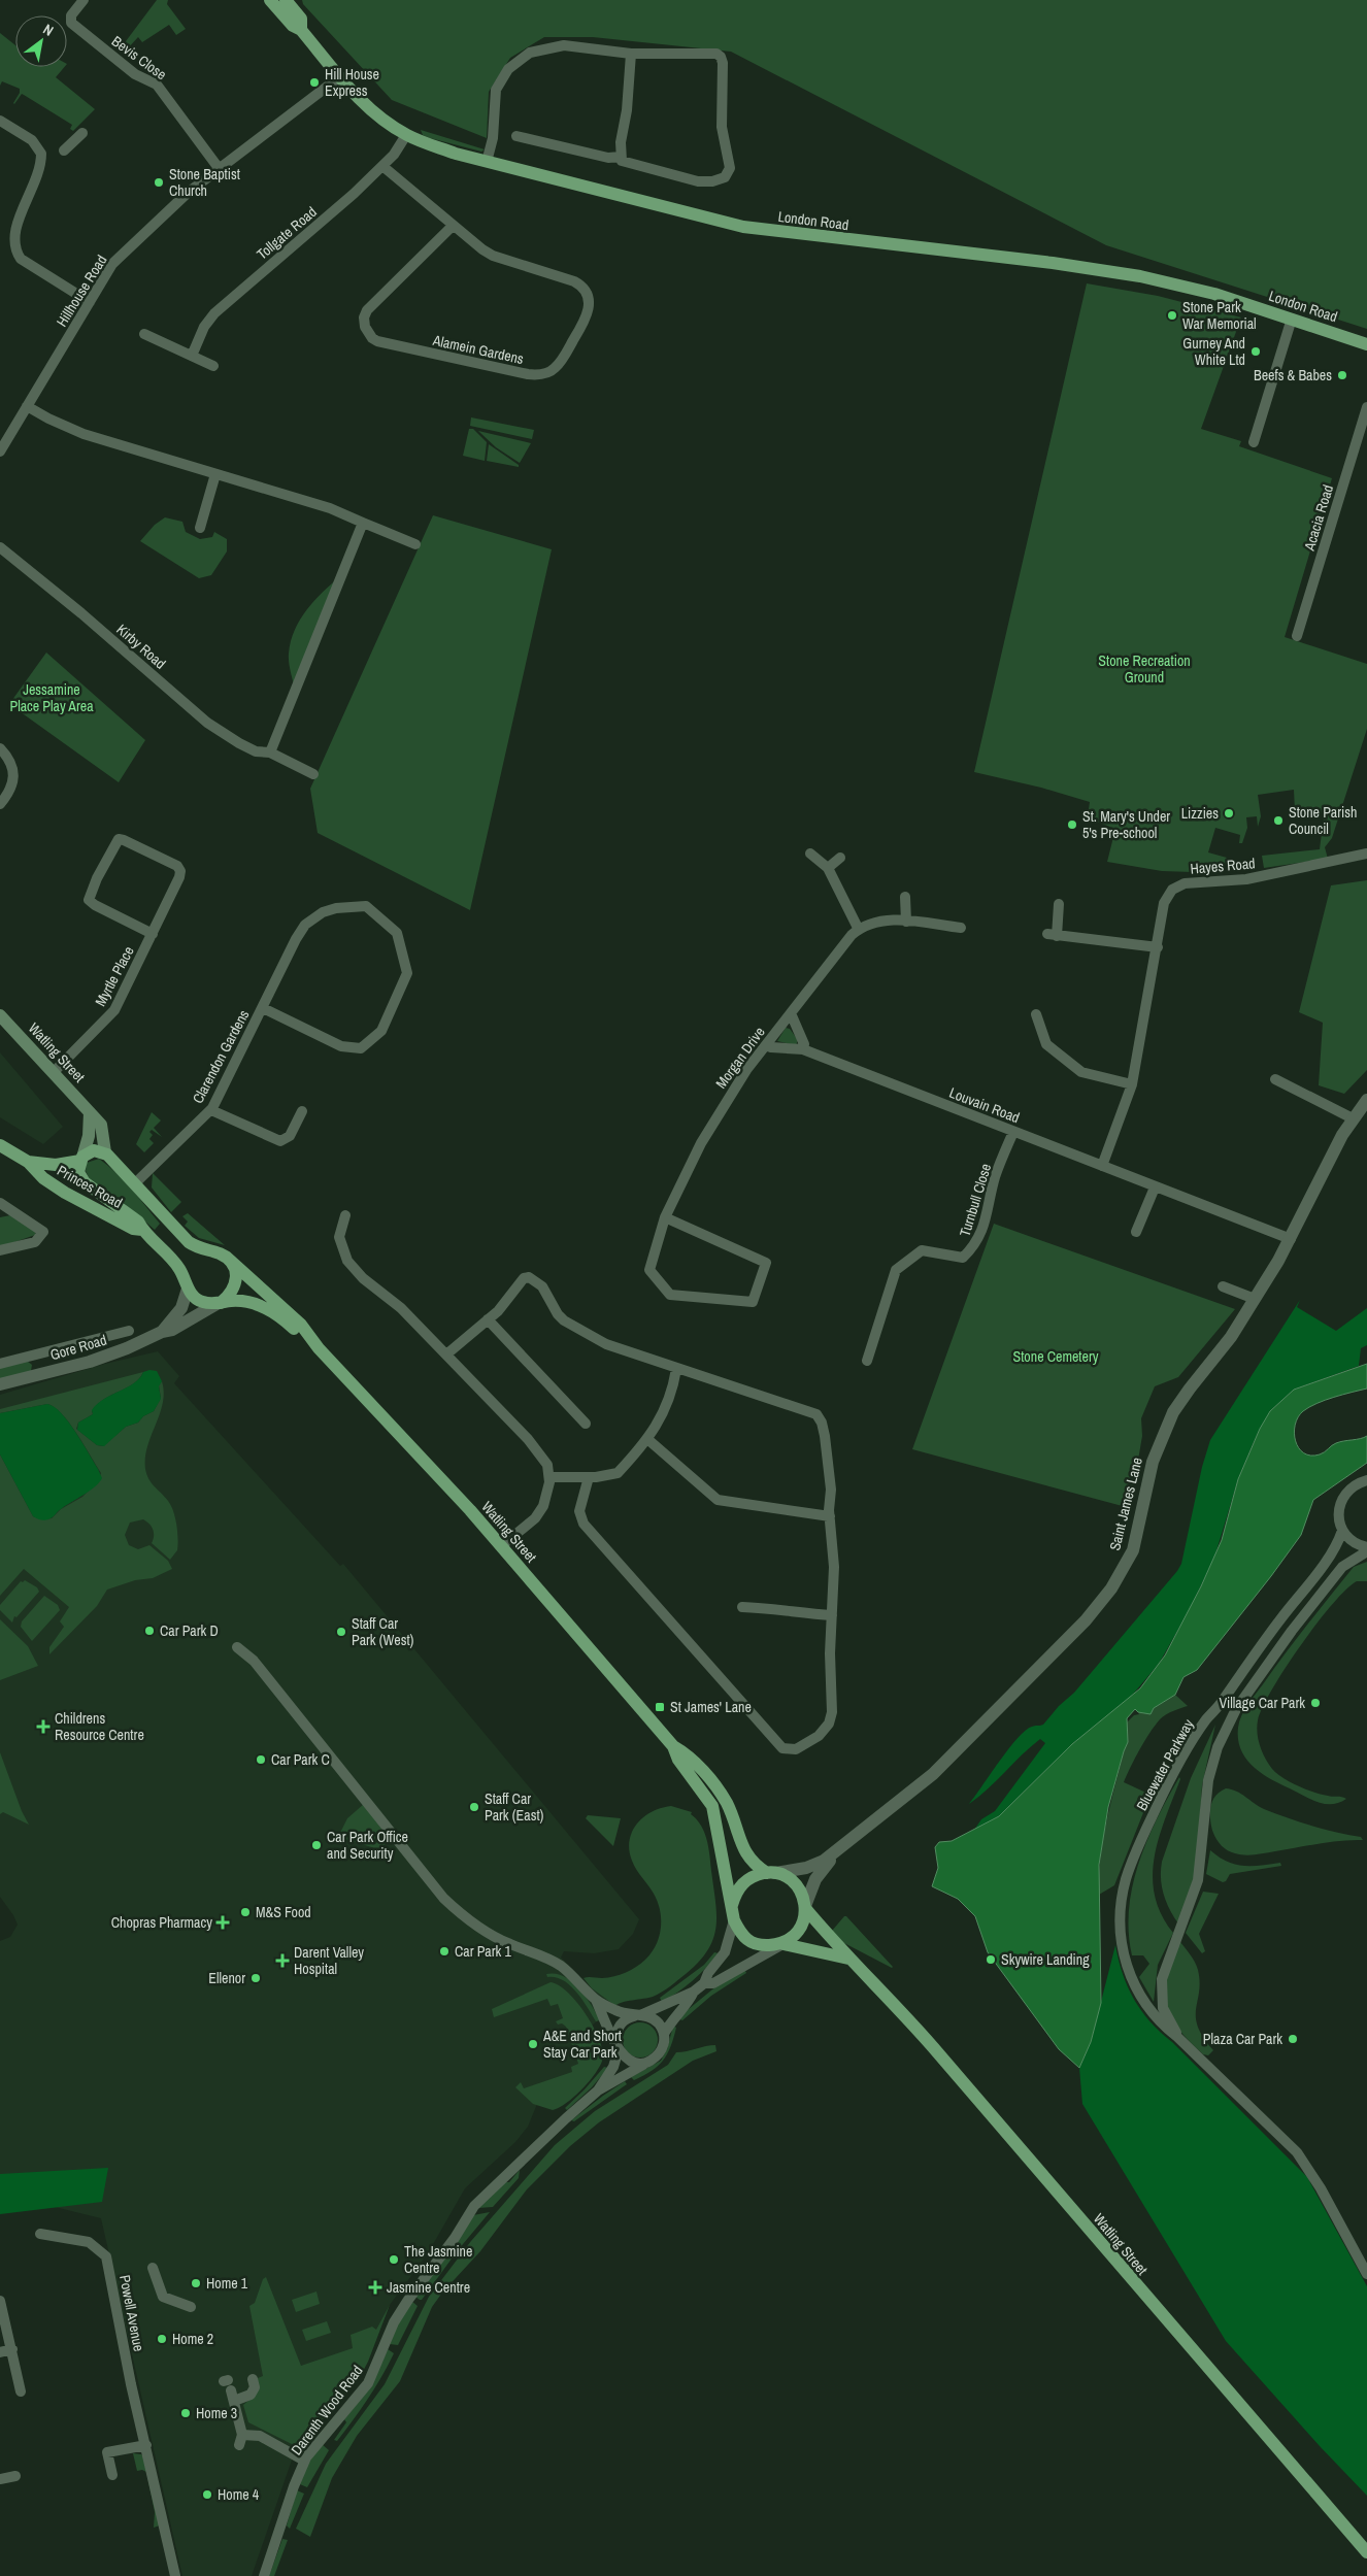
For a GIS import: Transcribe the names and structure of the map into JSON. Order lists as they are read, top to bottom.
{
  "streets": {
    "main road": ["London Road", "Watling Street", "Princes Road"],
    "street": [
      "Bevis Close",
      "Tollgate Road",
      "Hillhouse Road",
      "Alamein Gardens",
      "Acacia Road",
      "Kirby Road",
      "Hayes Road",
      "Myrtle Place",
      "Clarendon Gardens",
      "Morgan Drive",
      "Louvain Road",
      "Turnbull Close",
      "Gore Road",
      "Saint James Lane",
      "Bluewater Parkway",
      "Powell Avenue",
      "Darenth Wood Road"
    ]
  },
  "crossings": [
    ["Bevis Close", "Hillhouse Road"],
    ["London Road", "Tollgate Road"],
    ["London Road", "Hillhouse Road"],
    ["Tollgate Road", "Alamein Gardens"],
    ["Hayes Road", "Louvain Road"],
    ["Myrtle Place", "Watling Street"],
    ["Watling Street", "Clarendon Gardens"],
    ["Watling Street", "Princes Road"],
    ["Watling Street", "Gore Road"],
    ["Watling Street", "Saint James Lane"],
    ["Morgan Drive", "Louvain Road"],
    ["Louvain Road", "Turnbull Close"],
    ["Louvain Road", "Saint James Lane"]
  ],
  "parks": ["Stone Recreation Ground", "Jessamine Place Play Area", "Stone Cemetery"],
  "places": {
    "other": [
      "Hill House Express",
      "Stone Baptist Church",
      "Stone Park War Memorial",
      "Gurney And White Ltd",
      "Beefs & Babes",
      "Lizzies",
      "Stone Parish Council",
      "St. Mary's Under 5's Pre-school",
      "Car Park D",
      "Staff Car Park (West)",
      "Village Car Park",
      "Car Park C",
      "Staff Car Park (East)",
      "Car Park Office and Security",
      "M&S Food",
      "Car Park 1",
      "Skywire Landing",
      "Ellenor",
      "Plaza Car Park",
      "A&E and Short Stay Car Park",
      "The Jasmine Centre",
      "Home 1",
      "Home 2",
      "Home 3",
      "Home 4"
    ],
    "transit": ["St James' Lane"],
    "health": [
      "Childrens Resource Centre",
      "Chopras Pharmacy",
      "Darent Valley Hospital",
      "Jasmine Centre"
    ]
  },
  "north": "top right"
}
